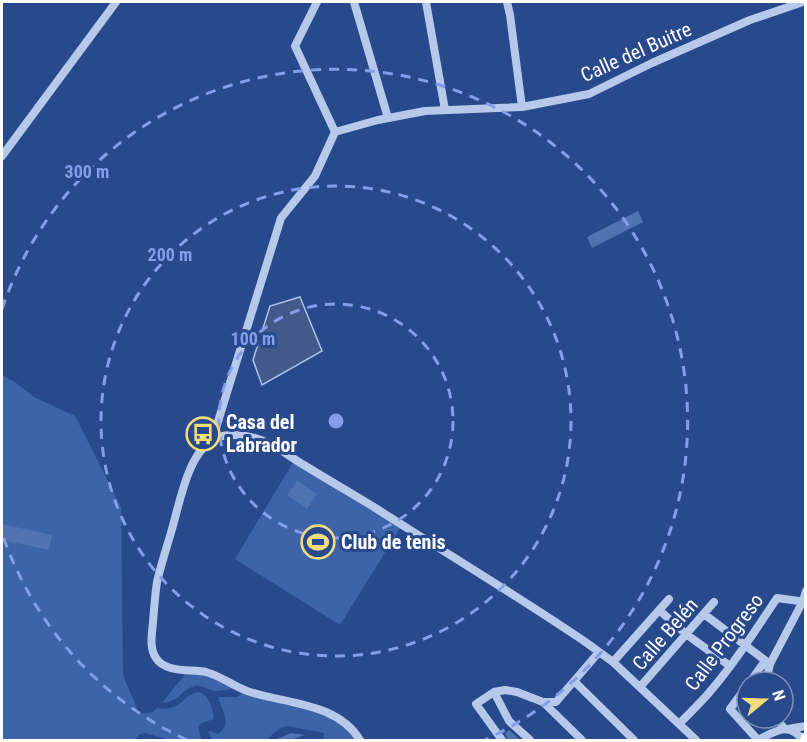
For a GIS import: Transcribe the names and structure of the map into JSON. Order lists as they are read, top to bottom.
{
  "streets": {
    "street": ["Calle del Buitre", "Calle Belén", "Calle Progreso"]
  },
  "places": {
    "bus stop": ["Casa del Labrador"],
    "sports": ["Club de tenis"]
  },
  "north": "right",
  "rings": ["300 m", "200 m", "100 m"]
}
